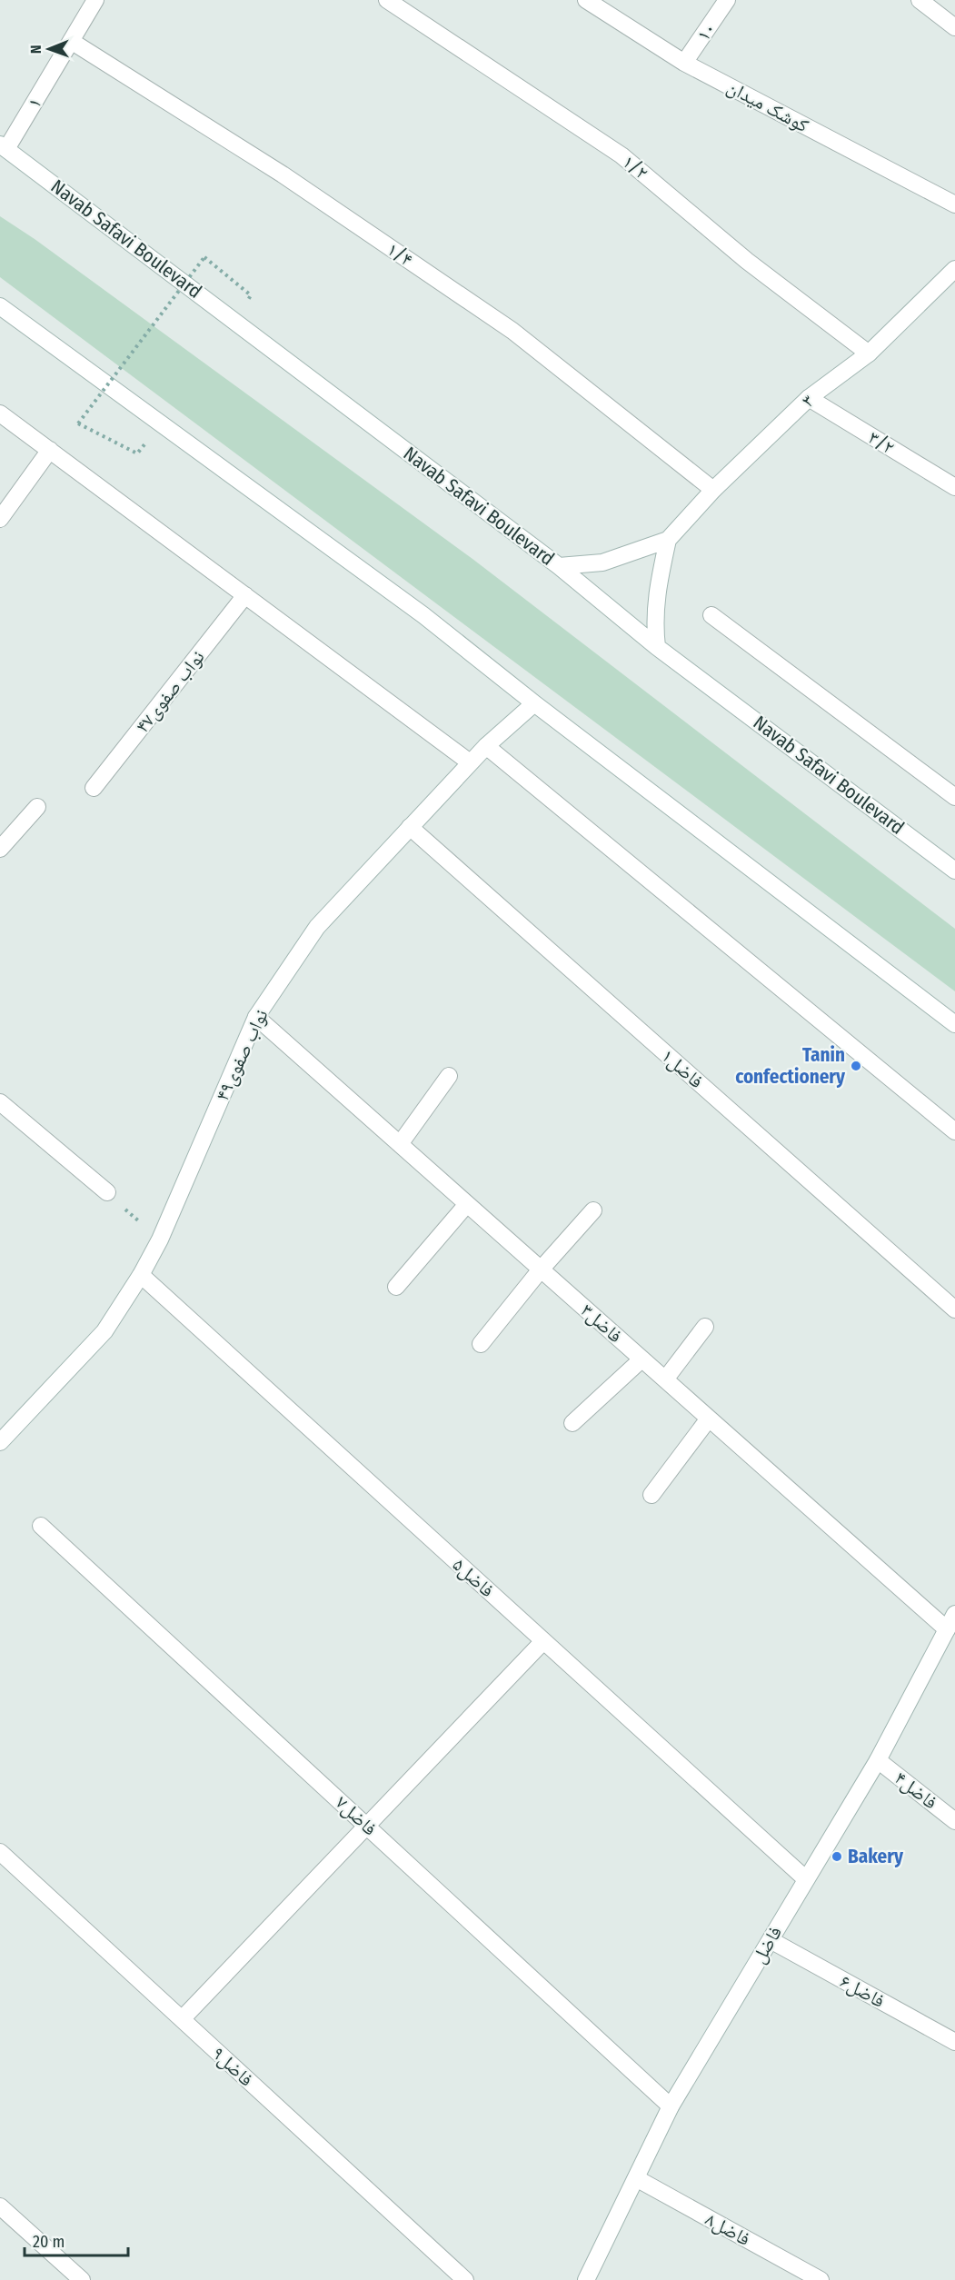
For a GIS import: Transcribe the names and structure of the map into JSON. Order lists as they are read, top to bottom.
{
  "streets": {
    "street": [
      "۱۰",
      "۱",
      "کوشک میدان",
      "۱/۲",
      "Navab Safavi Boulevard",
      "۱/۴",
      "۳",
      "۳/۲",
      "۴۷نواب صفوی",
      "۴۹نواب صفوی",
      "۱فاضل",
      "۳فاضل",
      "۵فاضل",
      "۴فاضل",
      "۷فاضل",
      "فاضل",
      "۶فاضل",
      "۹فاضل",
      "۸فاضل"
    ]
  },
  "crossings": [
    ["۱۰", "کوشک میدان"],
    ["۱", "Navab Safavi Boulevard"],
    ["۱", "۱/۴"],
    ["۱/۲", "۳"],
    ["Navab Safavi Boulevard", "۳"],
    ["۱/۴", "۳"],
    ["۳", "۳/۲"],
    ["۴۹نواب صفوی", "۱فاضل"],
    ["۴۹نواب صفوی", "۳فاضل"],
    ["۴۹نواب صفوی", "۵فاضل"],
    ["۳فاضل", "فاضل"],
    ["۵فاضل", "فاضل"],
    ["۴فاضل", "فاضل"],
    ["۷فاضل", "فاضل"],
    ["فاضل", "۶فاضل"],
    ["فاضل", "۸فاضل"]
  ],
  "places": ["Tanin confectionery", "Bakery"],
  "scale_bar": "20 m",
  "north": "left"
}
